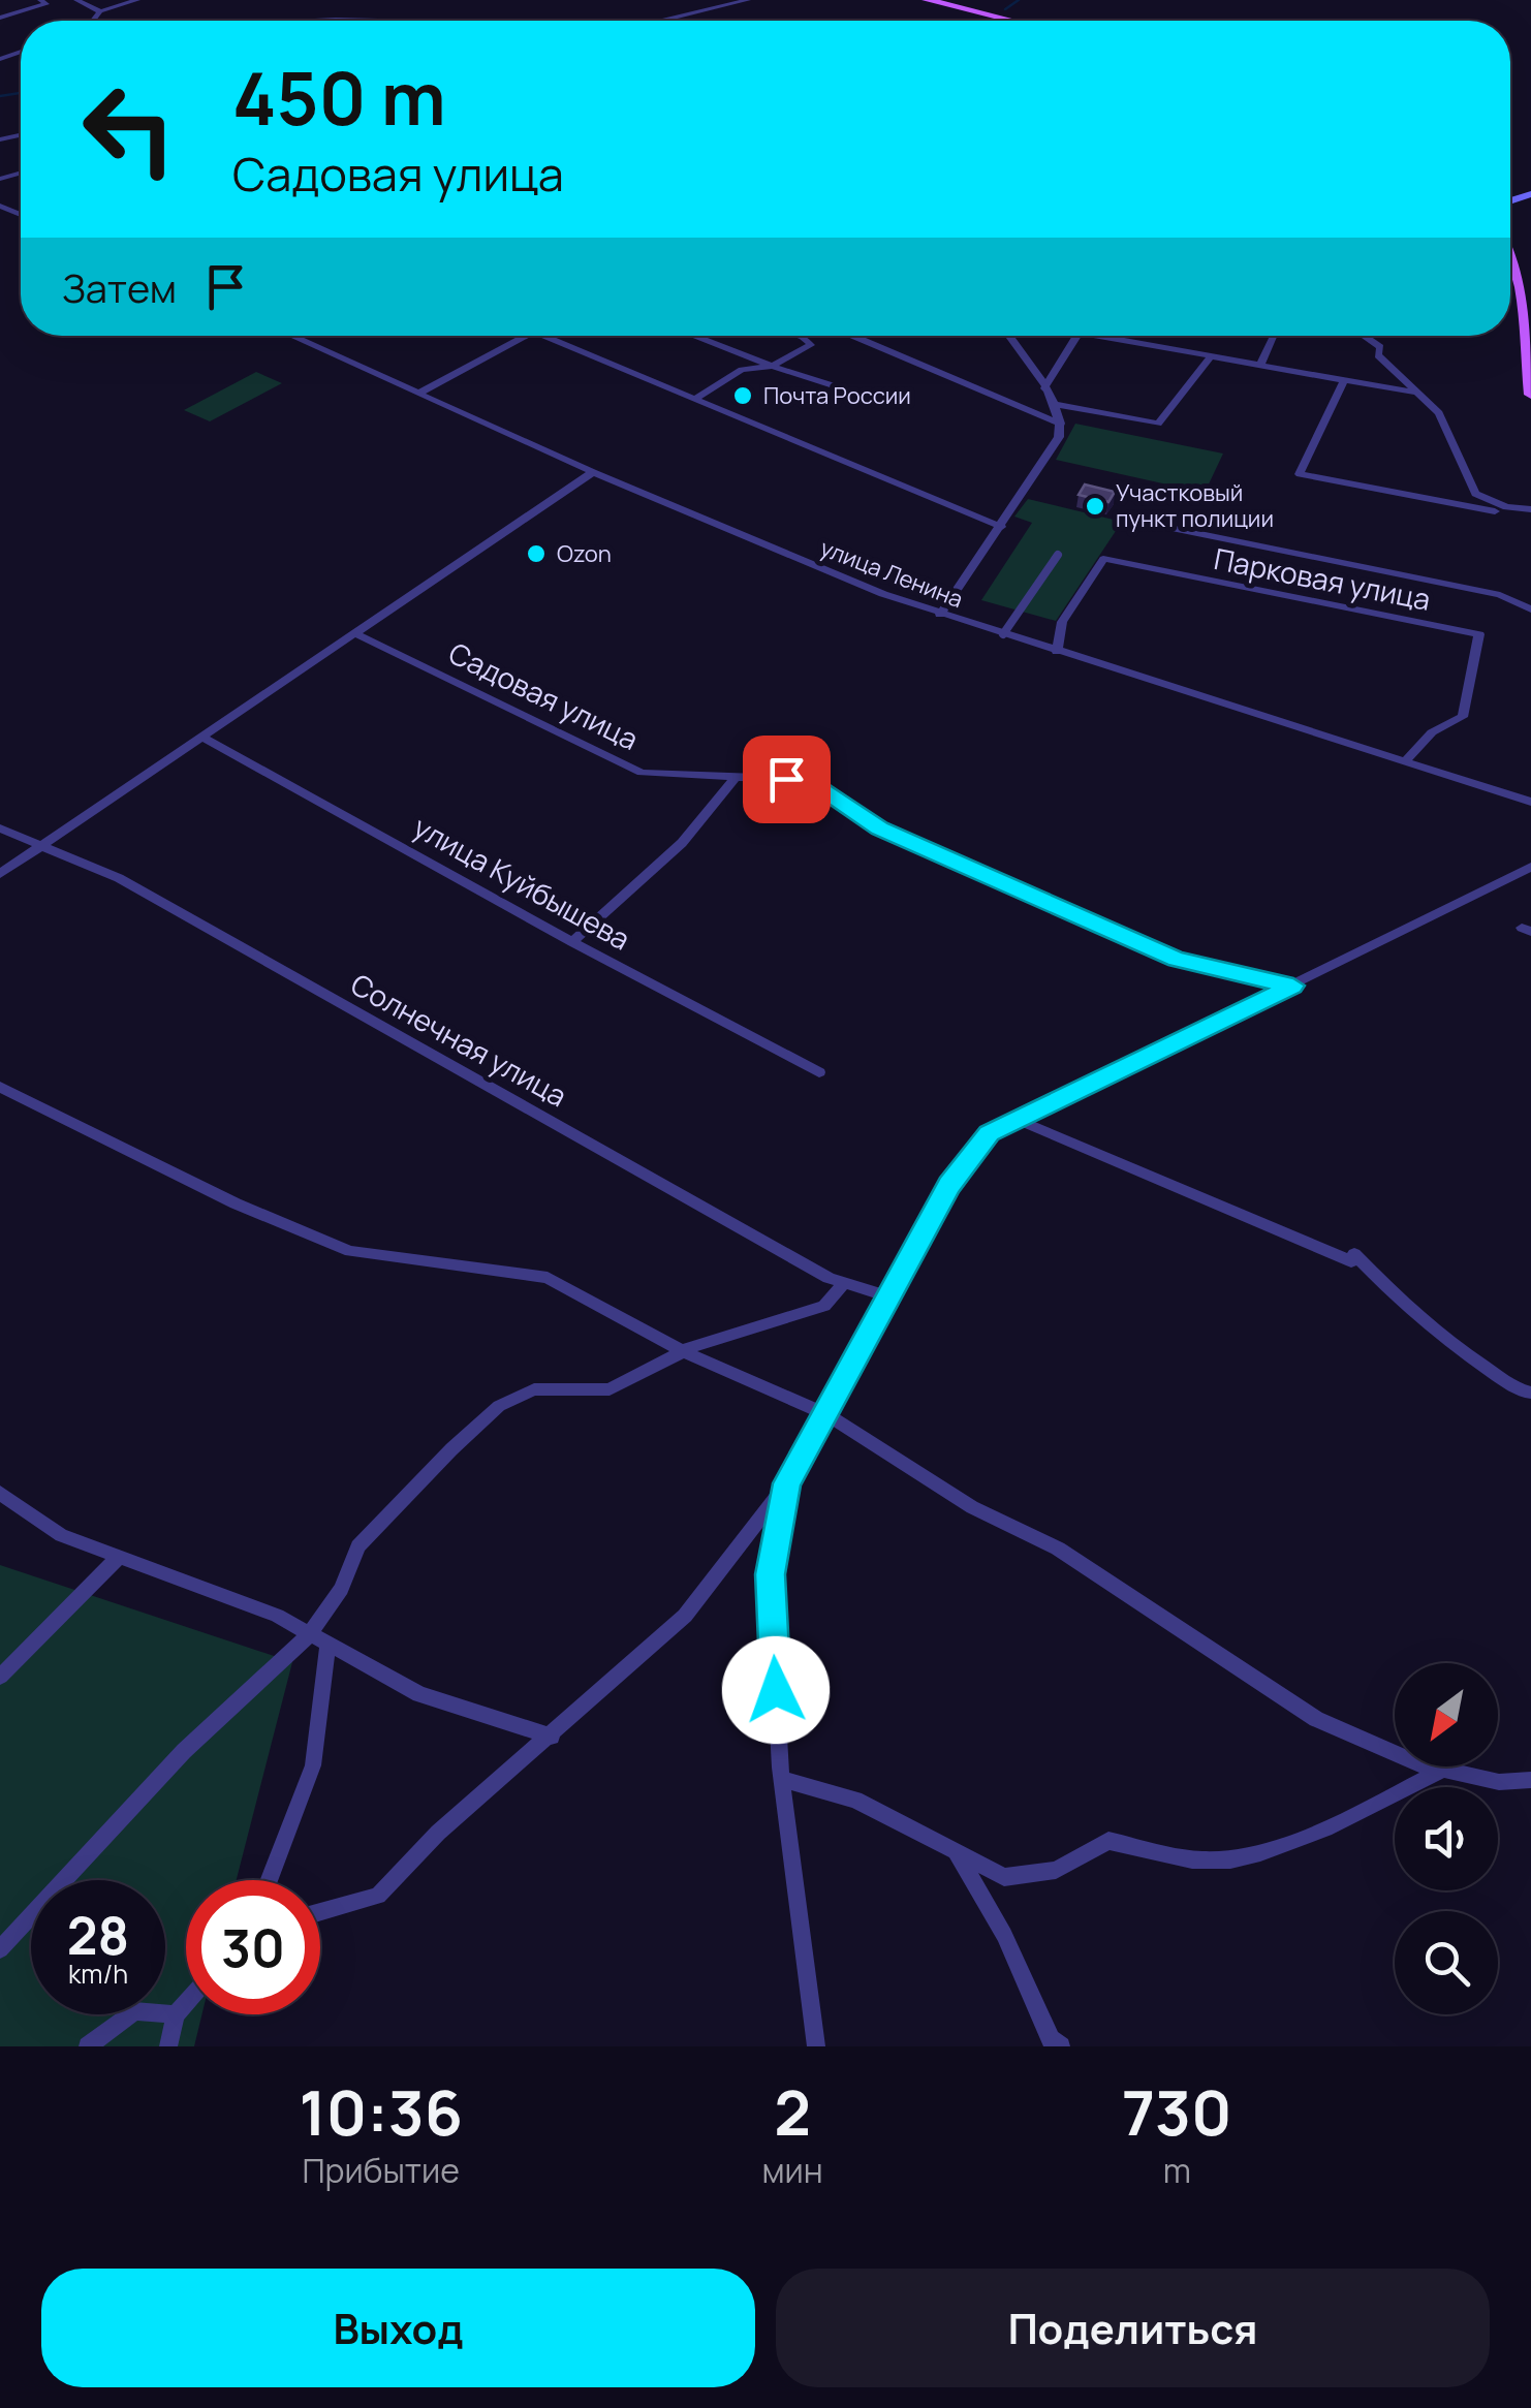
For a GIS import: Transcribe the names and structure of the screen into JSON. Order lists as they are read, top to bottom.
{
  "streets": {
    "street": [
      "улица Ленина",
      "Парковая улица",
      "Садовая улица",
      "улица Куйбышева",
      "Солнечная улица"
    ]
  },
  "crossings": [
    ["улица Ленина", "Парковая улица"]
  ],
  "places": ["Почта России", "Участковый пункт полиции", "Ozon"],
  "north": "bottom left",
  "page": {
    "turn": ["450 m", "Садовая улица"],
    "then": "Затем",
    "speed": "28 km/h",
    "limit": "30",
    "eta": [
      "10:36",
      "Прибытие",
      "2",
      "мин",
      "730",
      "m"
    ],
    "buttons": ["Выход", "Поделиться"]
  }
}
